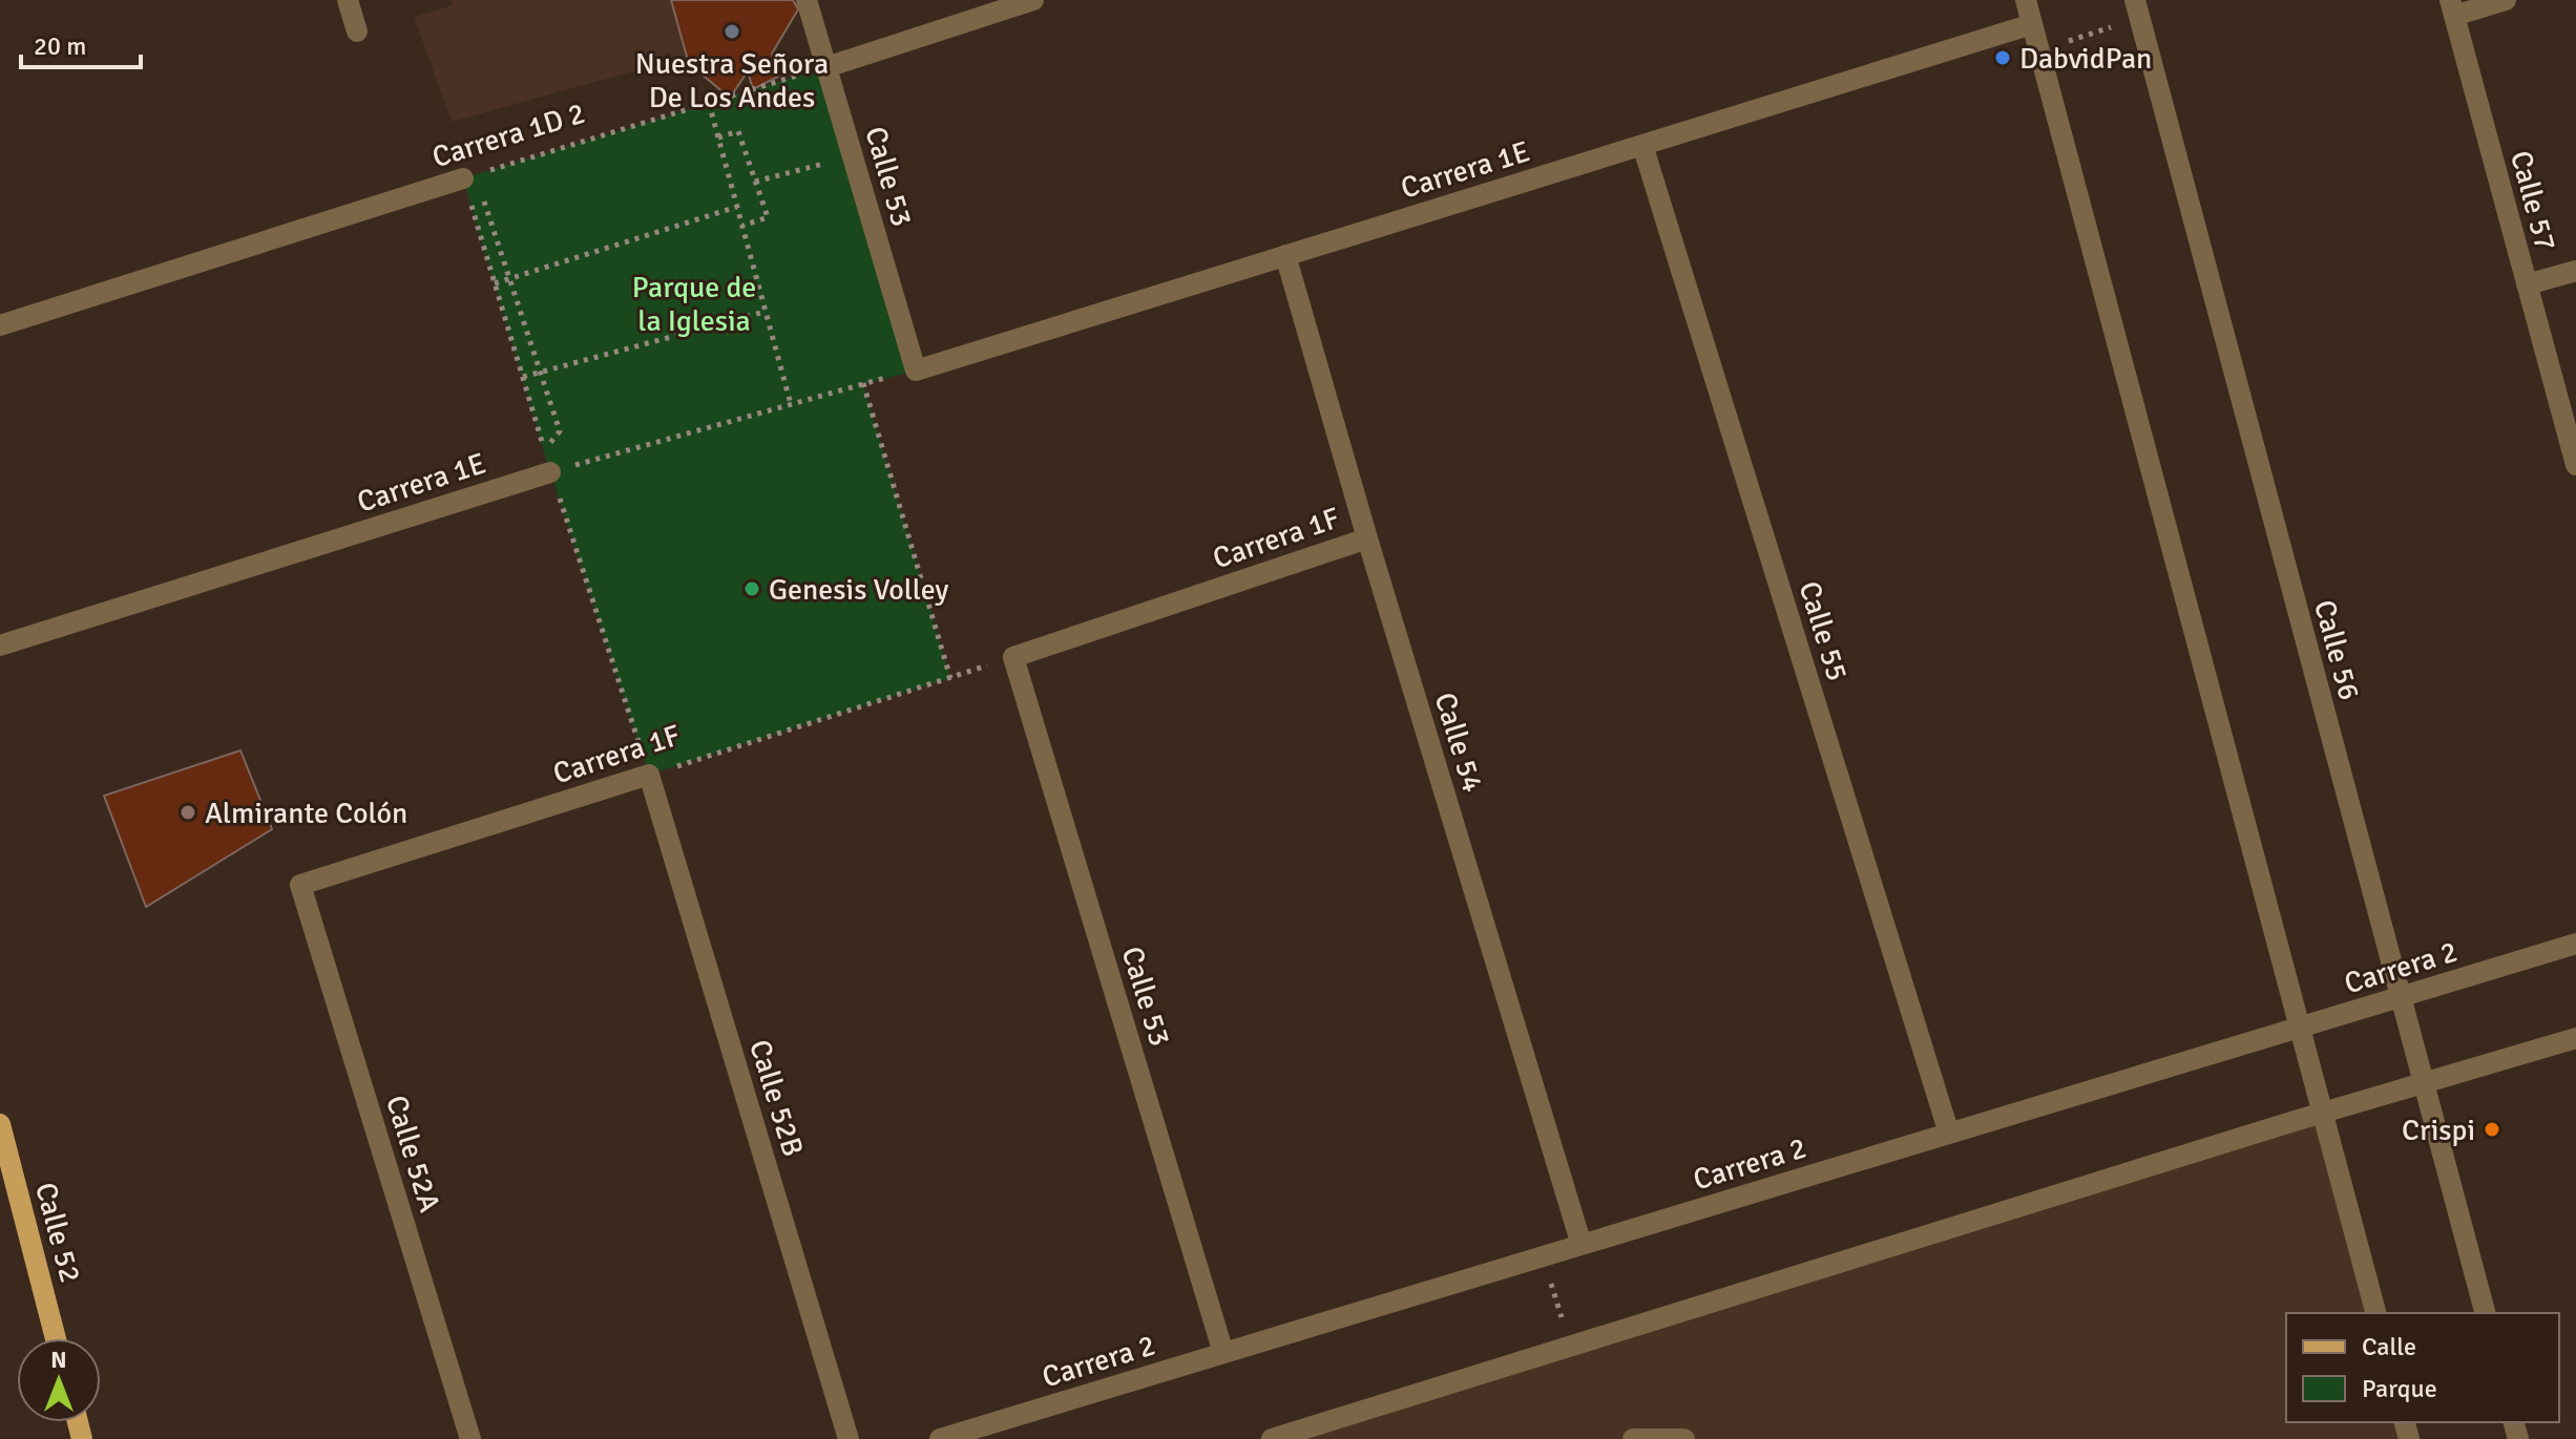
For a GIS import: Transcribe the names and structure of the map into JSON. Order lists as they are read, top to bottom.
{
  "streets": {
    "main road": ["Calle 52"],
    "street": [
      "Carrera 1D 2",
      "Carrera 1E",
      "Calle 53",
      "Calle 57",
      "Carrera 1F",
      "Calle 55",
      "Calle 56",
      "Calle 54",
      "Carrera 2",
      "Calle 52B",
      "Calle 52A"
    ]
  },
  "crossings": [
    ["Carrera 1D 2", "Calle 53"],
    ["Carrera 1E", "Calle 53"],
    ["Carrera 1E", "Calle 55"],
    ["Carrera 1E", "Calle 54"],
    ["Calle 53", "Carrera 1F"],
    ["Calle 53", "Carrera 2"],
    ["Carrera 1F", "Calle 54"],
    ["Carrera 1F", "Calle 52B"],
    ["Carrera 1F", "Calle 52A"],
    ["Calle 55", "Carrera 2"],
    ["Calle 56", "Carrera 2"],
    ["Calle 54", "Carrera 2"]
  ],
  "parks": ["Parque de la Iglesia"],
  "places": [
    "Nuestra Señora De Los Andes",
    "DabvidPan",
    "Genesis Volley",
    "Almirante Colón",
    "Crispi"
  ],
  "legend": ["Calle", "Parque"],
  "scale_bar": "20 m",
  "north": "top"
}
